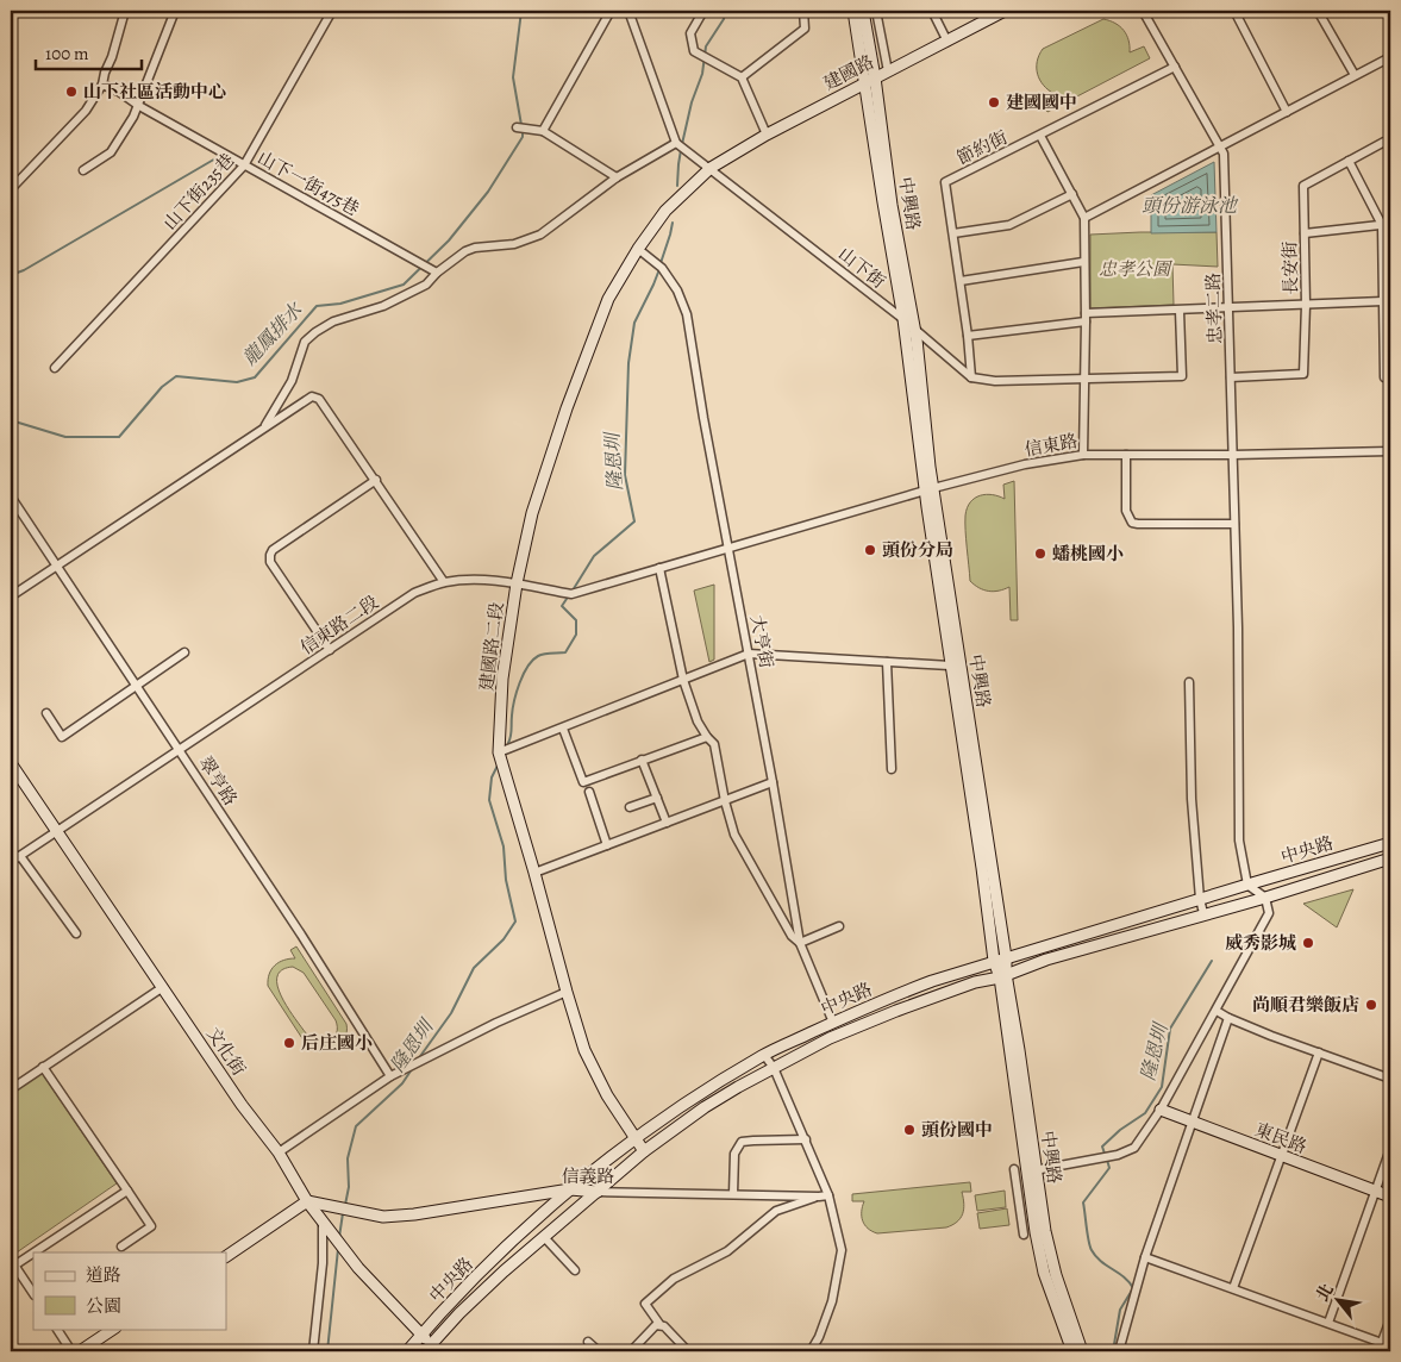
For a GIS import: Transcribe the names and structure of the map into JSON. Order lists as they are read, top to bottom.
{
  "streets": {
    "street": [
      "建國路",
      "節約街",
      "山下一街475巷",
      "山下街235巷",
      "中興路",
      "山下街",
      "長安街",
      "忠孝二路",
      "信東路",
      "信東路二段",
      "大亨街",
      "建國路二段",
      "翠亨路",
      "中央路",
      "文化街",
      "東民路",
      "信義路"
    ]
  },
  "crossings": [
    ["建國路", "中興路"],
    ["建國路", "山下街"],
    ["建國路", "建國路二段"],
    ["節約街", "山下街"],
    ["節約街", "忠孝二路"],
    ["山下一街475巷", "山下街235巷"],
    ["中興路", "山下街"],
    ["中興路", "信東路"],
    ["中興路", "中央路"],
    ["山下街", "建國路二段"],
    ["長安街", "忠孝二路"],
    ["忠孝二路", "信東路"],
    ["忠孝二路", "中央路"],
    ["信東路", "信東路二段"],
    ["信東路", "大亨街"],
    ["信東路二段", "大亨街"],
    ["信東路二段", "建國路二段"],
    ["信東路二段", "翠亨路"],
    ["信東路二段", "文化街"],
    ["大亨街", "建國路二段"],
    ["大亨街", "中央路"],
    ["建國路二段", "中央路"],
    ["中央路", "文化街"],
    ["中央路", "信義路"],
    ["文化街", "信義路"]
  ],
  "water": ["頭份游泳池", "龍鳳排水", "隆恩圳"],
  "parks": ["忠孝公園"],
  "places": [
    "山下社區活動中心",
    "建國國中",
    "頭份分局",
    "蟠桃國小",
    "威秀影城",
    "尚順君樂飯店",
    "后庄國小",
    "頭份國中"
  ],
  "legend": ["道路", "公園"],
  "scale_bar": "100 m",
  "north": "top left"
}
